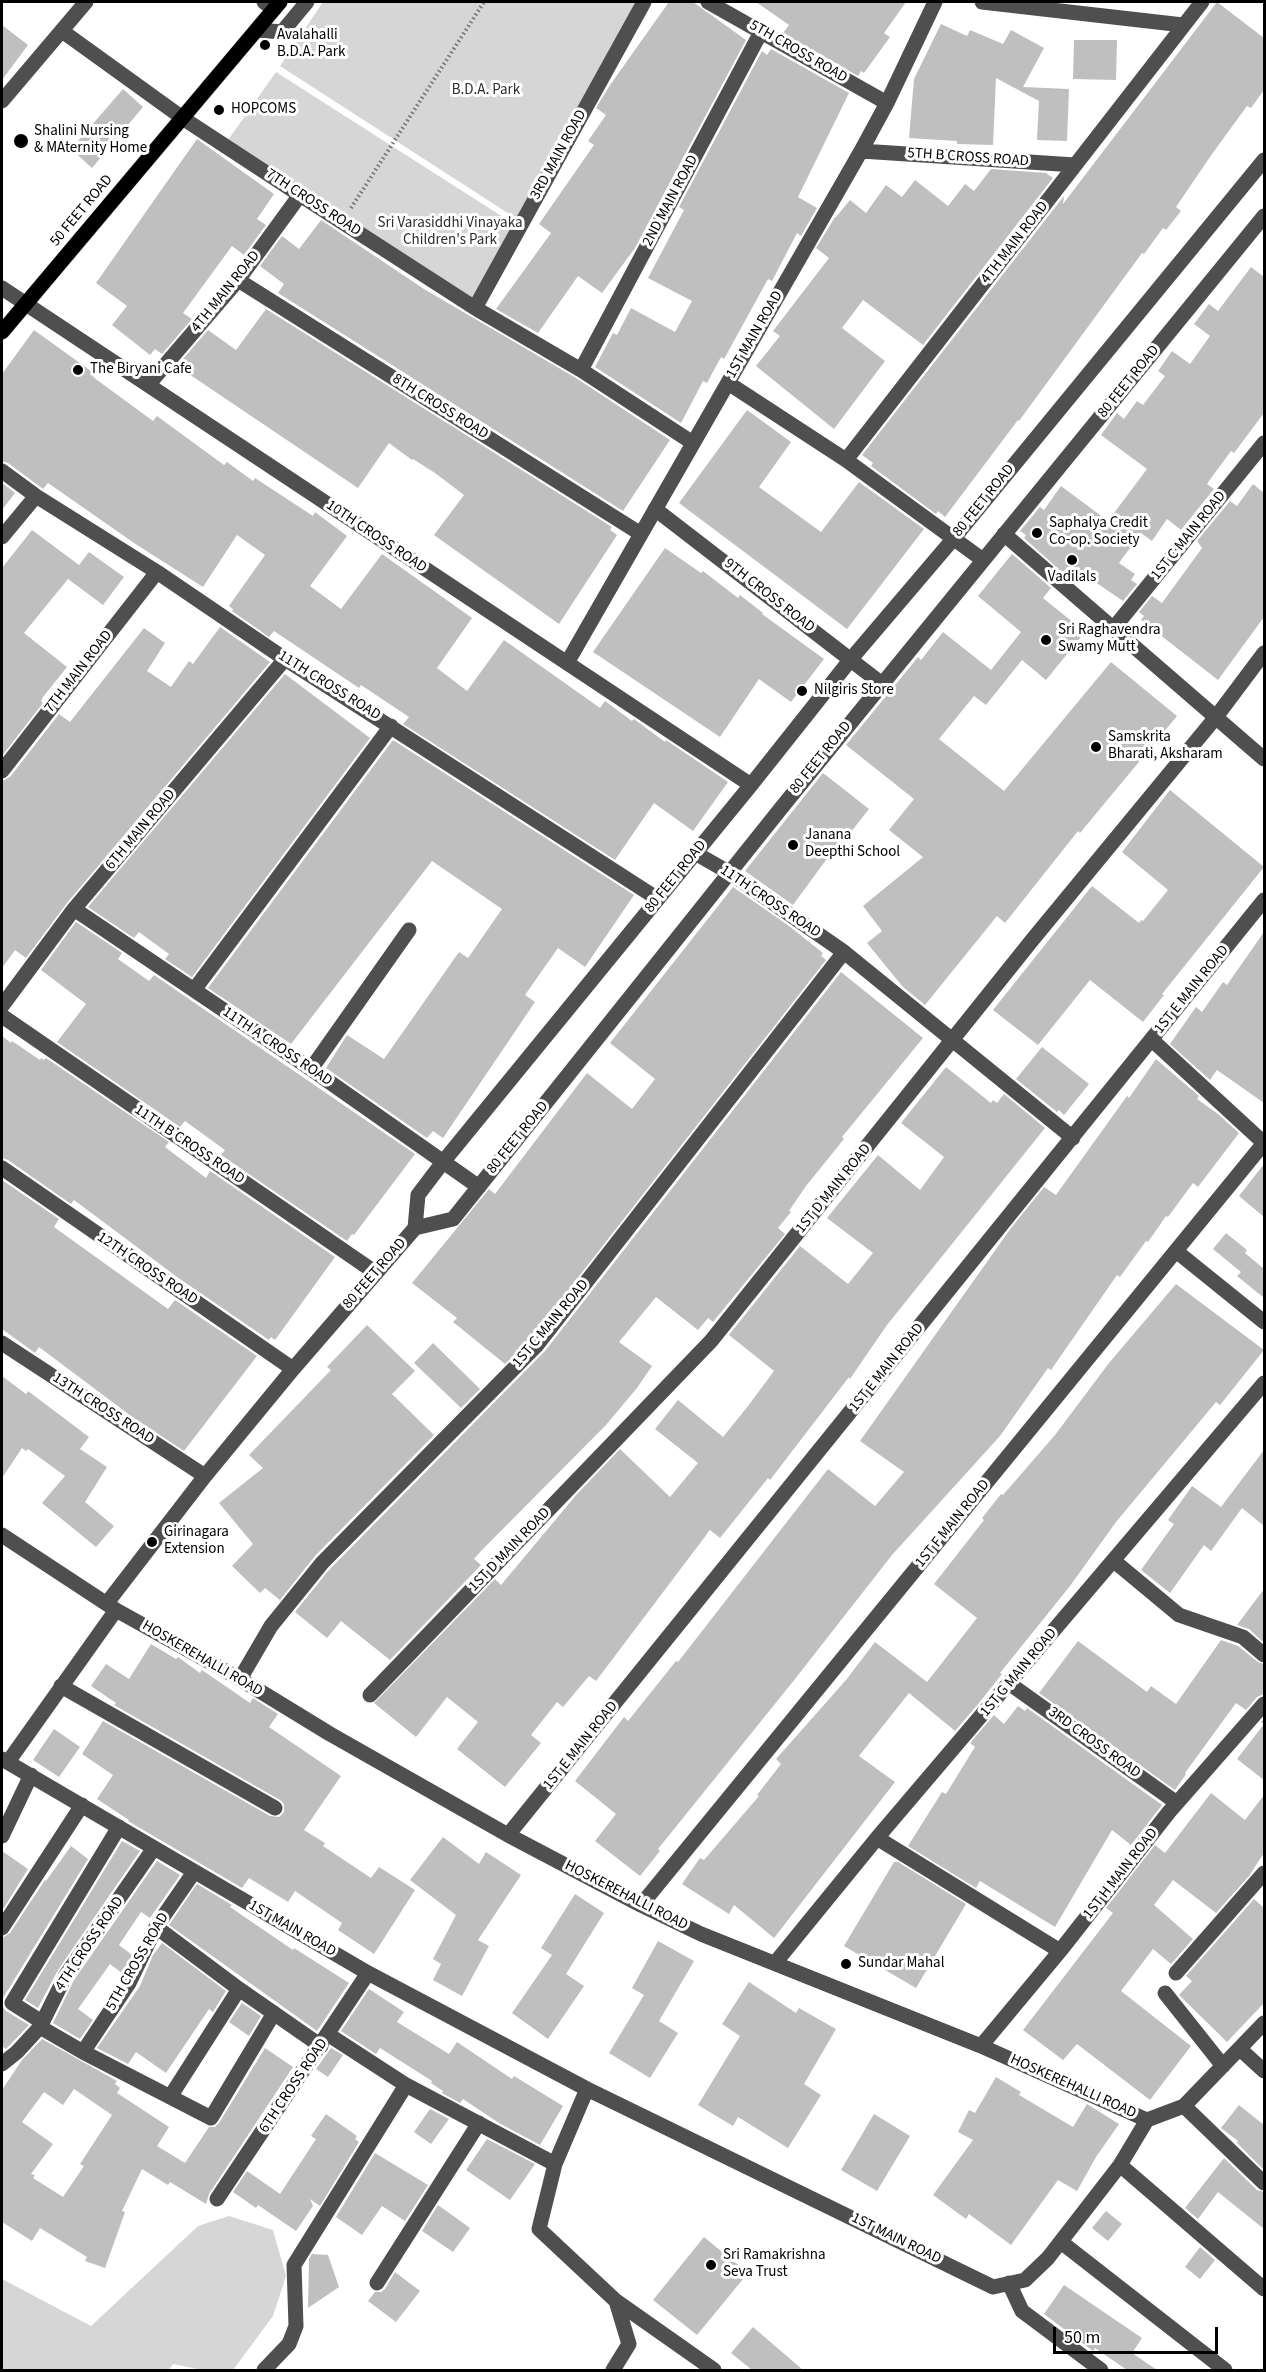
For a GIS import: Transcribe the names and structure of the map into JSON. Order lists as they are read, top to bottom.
{
  "streets": {
    "main road": ["50 FEET ROAD"],
    "street": [
      "5TH CROSS ROAD",
      "3RD MAIN ROAD",
      "5TH B CROSS ROAD",
      "2ND MAIN ROAD",
      "7TH CROSS ROAD",
      "4TH MAIN ROAD",
      "1ST MAIN ROAD",
      "80 FEET ROAD",
      "8TH CROSS ROAD",
      "1ST C MAIN ROAD",
      "10TH CROSS ROAD",
      "9TH CROSS ROAD",
      "7TH MAIN ROAD",
      "11TH CROSS ROAD",
      "6TH MAIN ROAD",
      "1ST E MAIN ROAD",
      "11TH A CROSS ROAD",
      "11TH B CROSS ROAD",
      "1ST D MAIN ROAD",
      "12TH CROSS ROAD",
      "13TH CROSS ROAD",
      "1ST F MAIN ROAD",
      "HOSKEREHALLI ROAD",
      "1ST G MAIN ROAD",
      "3RD CROSS ROAD",
      "1ST H MAIN ROAD",
      "4TH CROSS ROAD",
      "6TH CROSS ROAD"
    ]
  },
  "crossings": [
    ["5TH CROSS ROAD", "2ND MAIN ROAD"],
    ["5TH CROSS ROAD", "1ST MAIN ROAD"],
    ["3RD MAIN ROAD", "7TH CROSS ROAD"],
    ["5TH B CROSS ROAD", "4TH MAIN ROAD"],
    ["5TH B CROSS ROAD", "1ST MAIN ROAD"],
    ["2ND MAIN ROAD", "7TH CROSS ROAD"],
    ["7TH CROSS ROAD", "50 FEET ROAD"],
    ["7TH CROSS ROAD", "4TH MAIN ROAD"],
    ["7TH CROSS ROAD", "1ST MAIN ROAD"],
    ["50 FEET ROAD", "10TH CROSS ROAD"],
    ["4TH MAIN ROAD", "8TH CROSS ROAD"],
    ["4TH MAIN ROAD", "10TH CROSS ROAD"],
    ["1ST MAIN ROAD", "80 FEET ROAD"],
    ["1ST MAIN ROAD", "8TH CROSS ROAD"],
    ["1ST MAIN ROAD", "10TH CROSS ROAD"],
    ["1ST MAIN ROAD", "9TH CROSS ROAD"],
    ["1ST MAIN ROAD", "4TH CROSS ROAD"],
    ["1ST MAIN ROAD", "6TH CROSS ROAD"],
    ["80 FEET ROAD", "10TH CROSS ROAD"],
    ["80 FEET ROAD", "9TH CROSS ROAD"],
    ["80 FEET ROAD", "11TH CROSS ROAD"],
    ["80 FEET ROAD", "11TH A CROSS ROAD"],
    ["80 FEET ROAD", "11TH B CROSS ROAD"],
    ["80 FEET ROAD", "12TH CROSS ROAD"],
    ["80 FEET ROAD", "13TH CROSS ROAD"],
    ["80 FEET ROAD", "HOSKEREHALLI ROAD"],
    ["1ST C MAIN ROAD", "11TH CROSS ROAD"],
    ["1ST C MAIN ROAD", "HOSKEREHALLI ROAD"],
    ["7TH MAIN ROAD", "11TH CROSS ROAD"],
    ["11TH CROSS ROAD", "6TH MAIN ROAD"],
    ["11TH CROSS ROAD", "1ST E MAIN ROAD"],
    ["11TH CROSS ROAD", "1ST D MAIN ROAD"],
    ["6TH MAIN ROAD", "11TH A CROSS ROAD"],
    ["1ST E MAIN ROAD", "HOSKEREHALLI ROAD"],
    ["1ST F MAIN ROAD", "HOSKEREHALLI ROAD"],
    ["HOSKEREHALLI ROAD", "1ST G MAIN ROAD"],
    ["HOSKEREHALLI ROAD", "1ST H MAIN ROAD"],
    ["1ST G MAIN ROAD", "3RD CROSS ROAD"],
    ["3RD CROSS ROAD", "1ST H MAIN ROAD"]
  ],
  "parks": ["B.D.A. Park", "Sri Varasiddhi Vinayaka Children's Park"],
  "places": [
    "Avalahalli B.D.A. Park",
    "HOPCOMS",
    "Shalini Nursing & MAternity Home",
    "The Biryani Cafe",
    "Saphalya Credit Co-op. Society",
    "Vadilals",
    "Sri Raghavendra Swamy Mutt",
    "Nilgiris Store",
    "Samskrita Bharati, Aksharam",
    "Janana Deepthi School",
    "Girinagara Extension",
    "Sundar Mahal",
    "Sri Ramakrishna Seva Trust"
  ],
  "scale_bar": "50 m"
}
